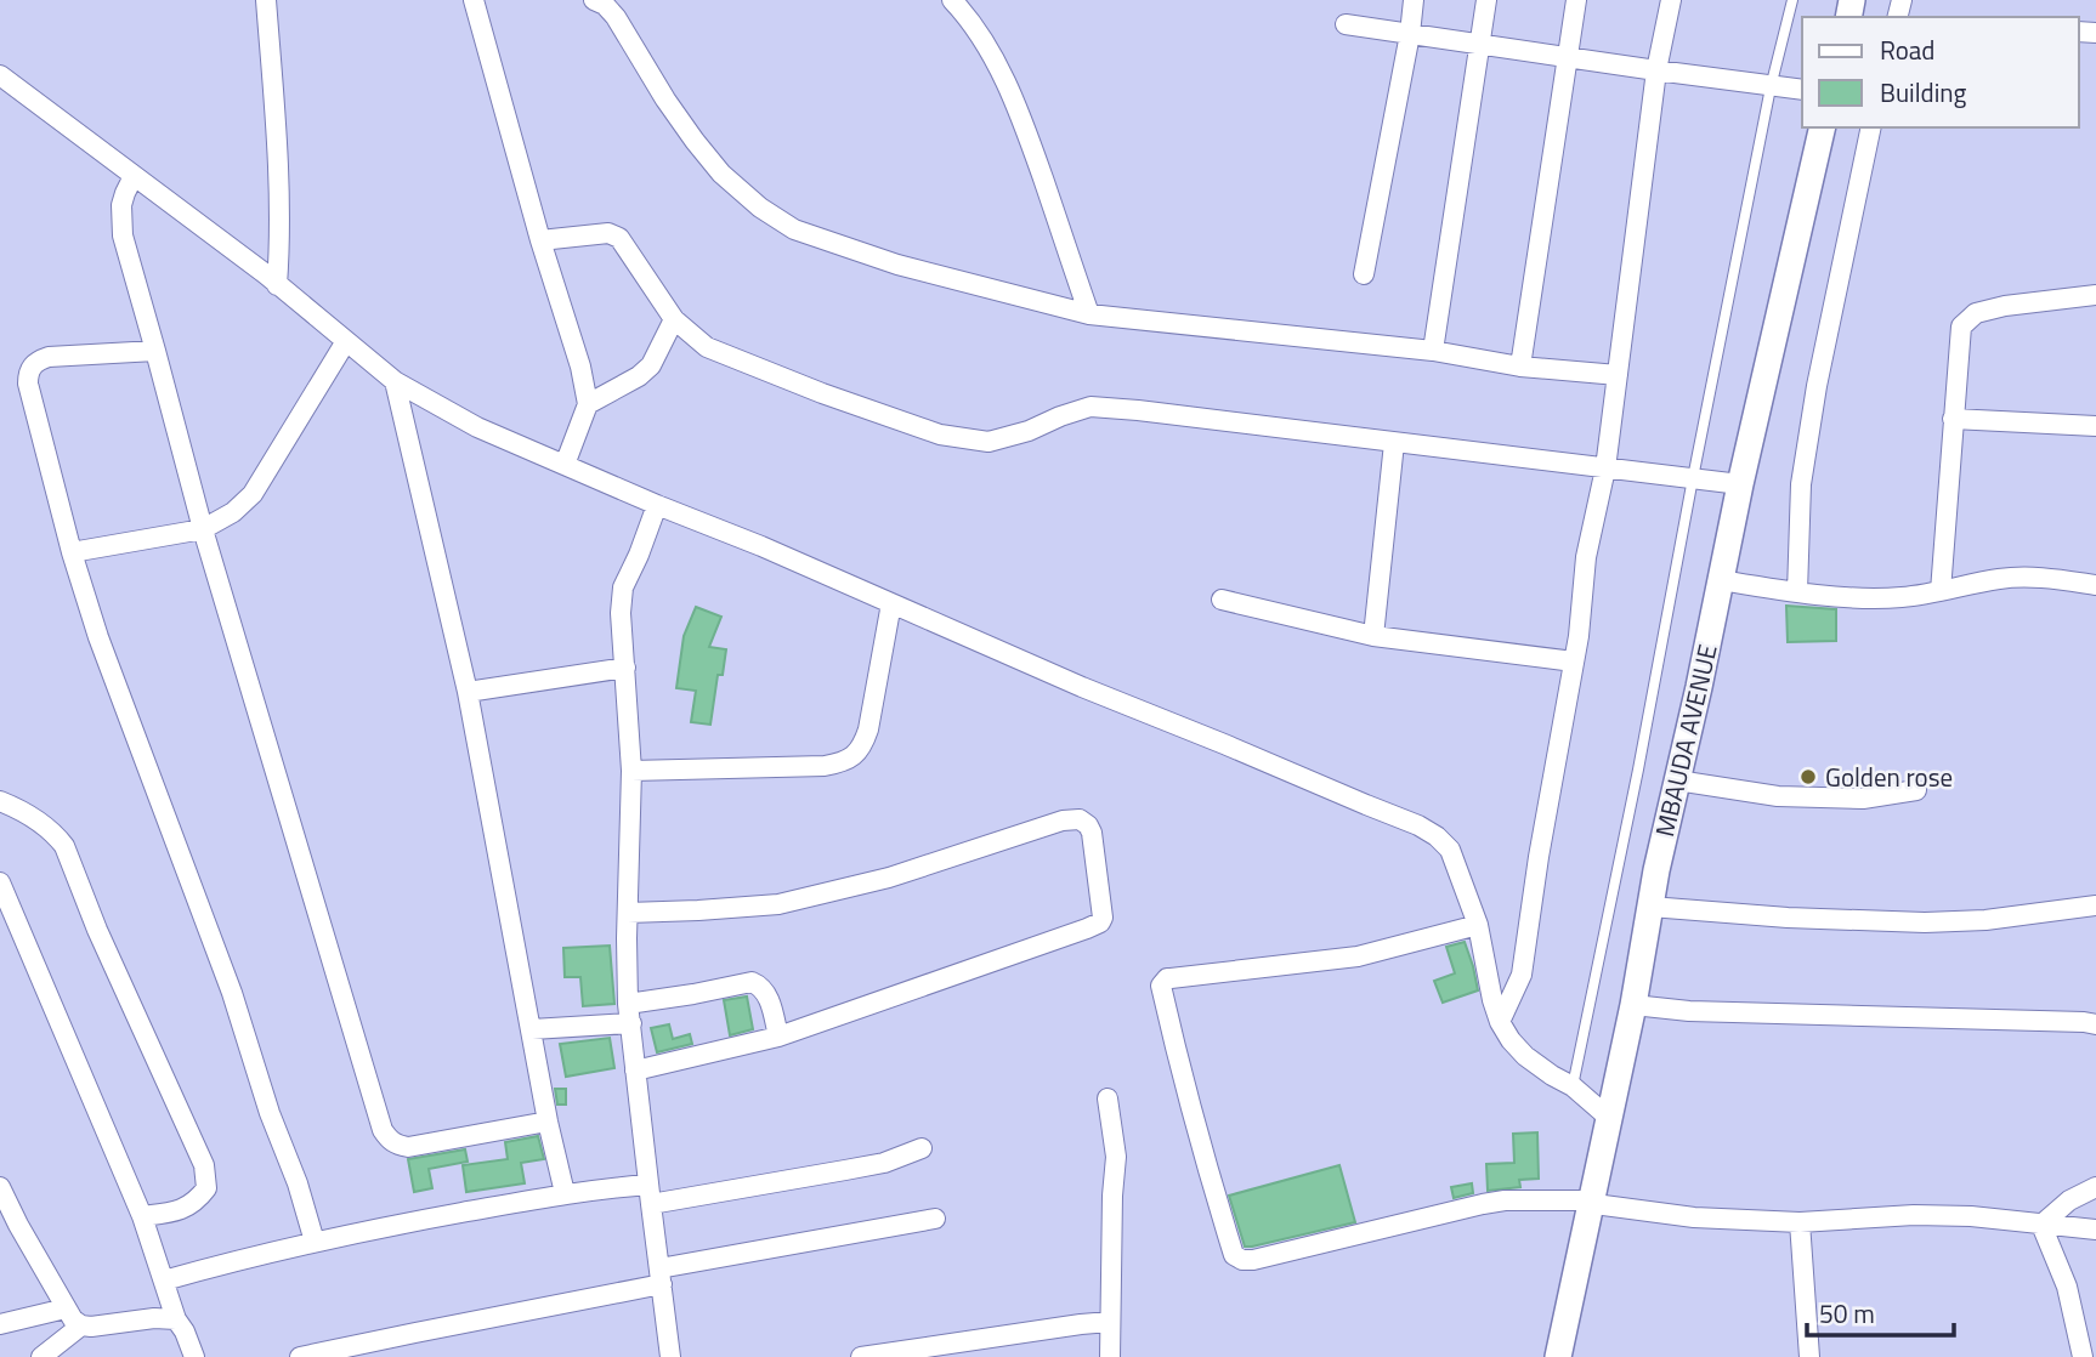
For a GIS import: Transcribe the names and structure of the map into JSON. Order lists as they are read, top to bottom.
{
  "streets": {
    "street": ["MBAUDA AVENUE"]
  },
  "places": ["Golden rose"],
  "legend": ["Road", "Building"],
  "scale_bar": "50 m"
}
